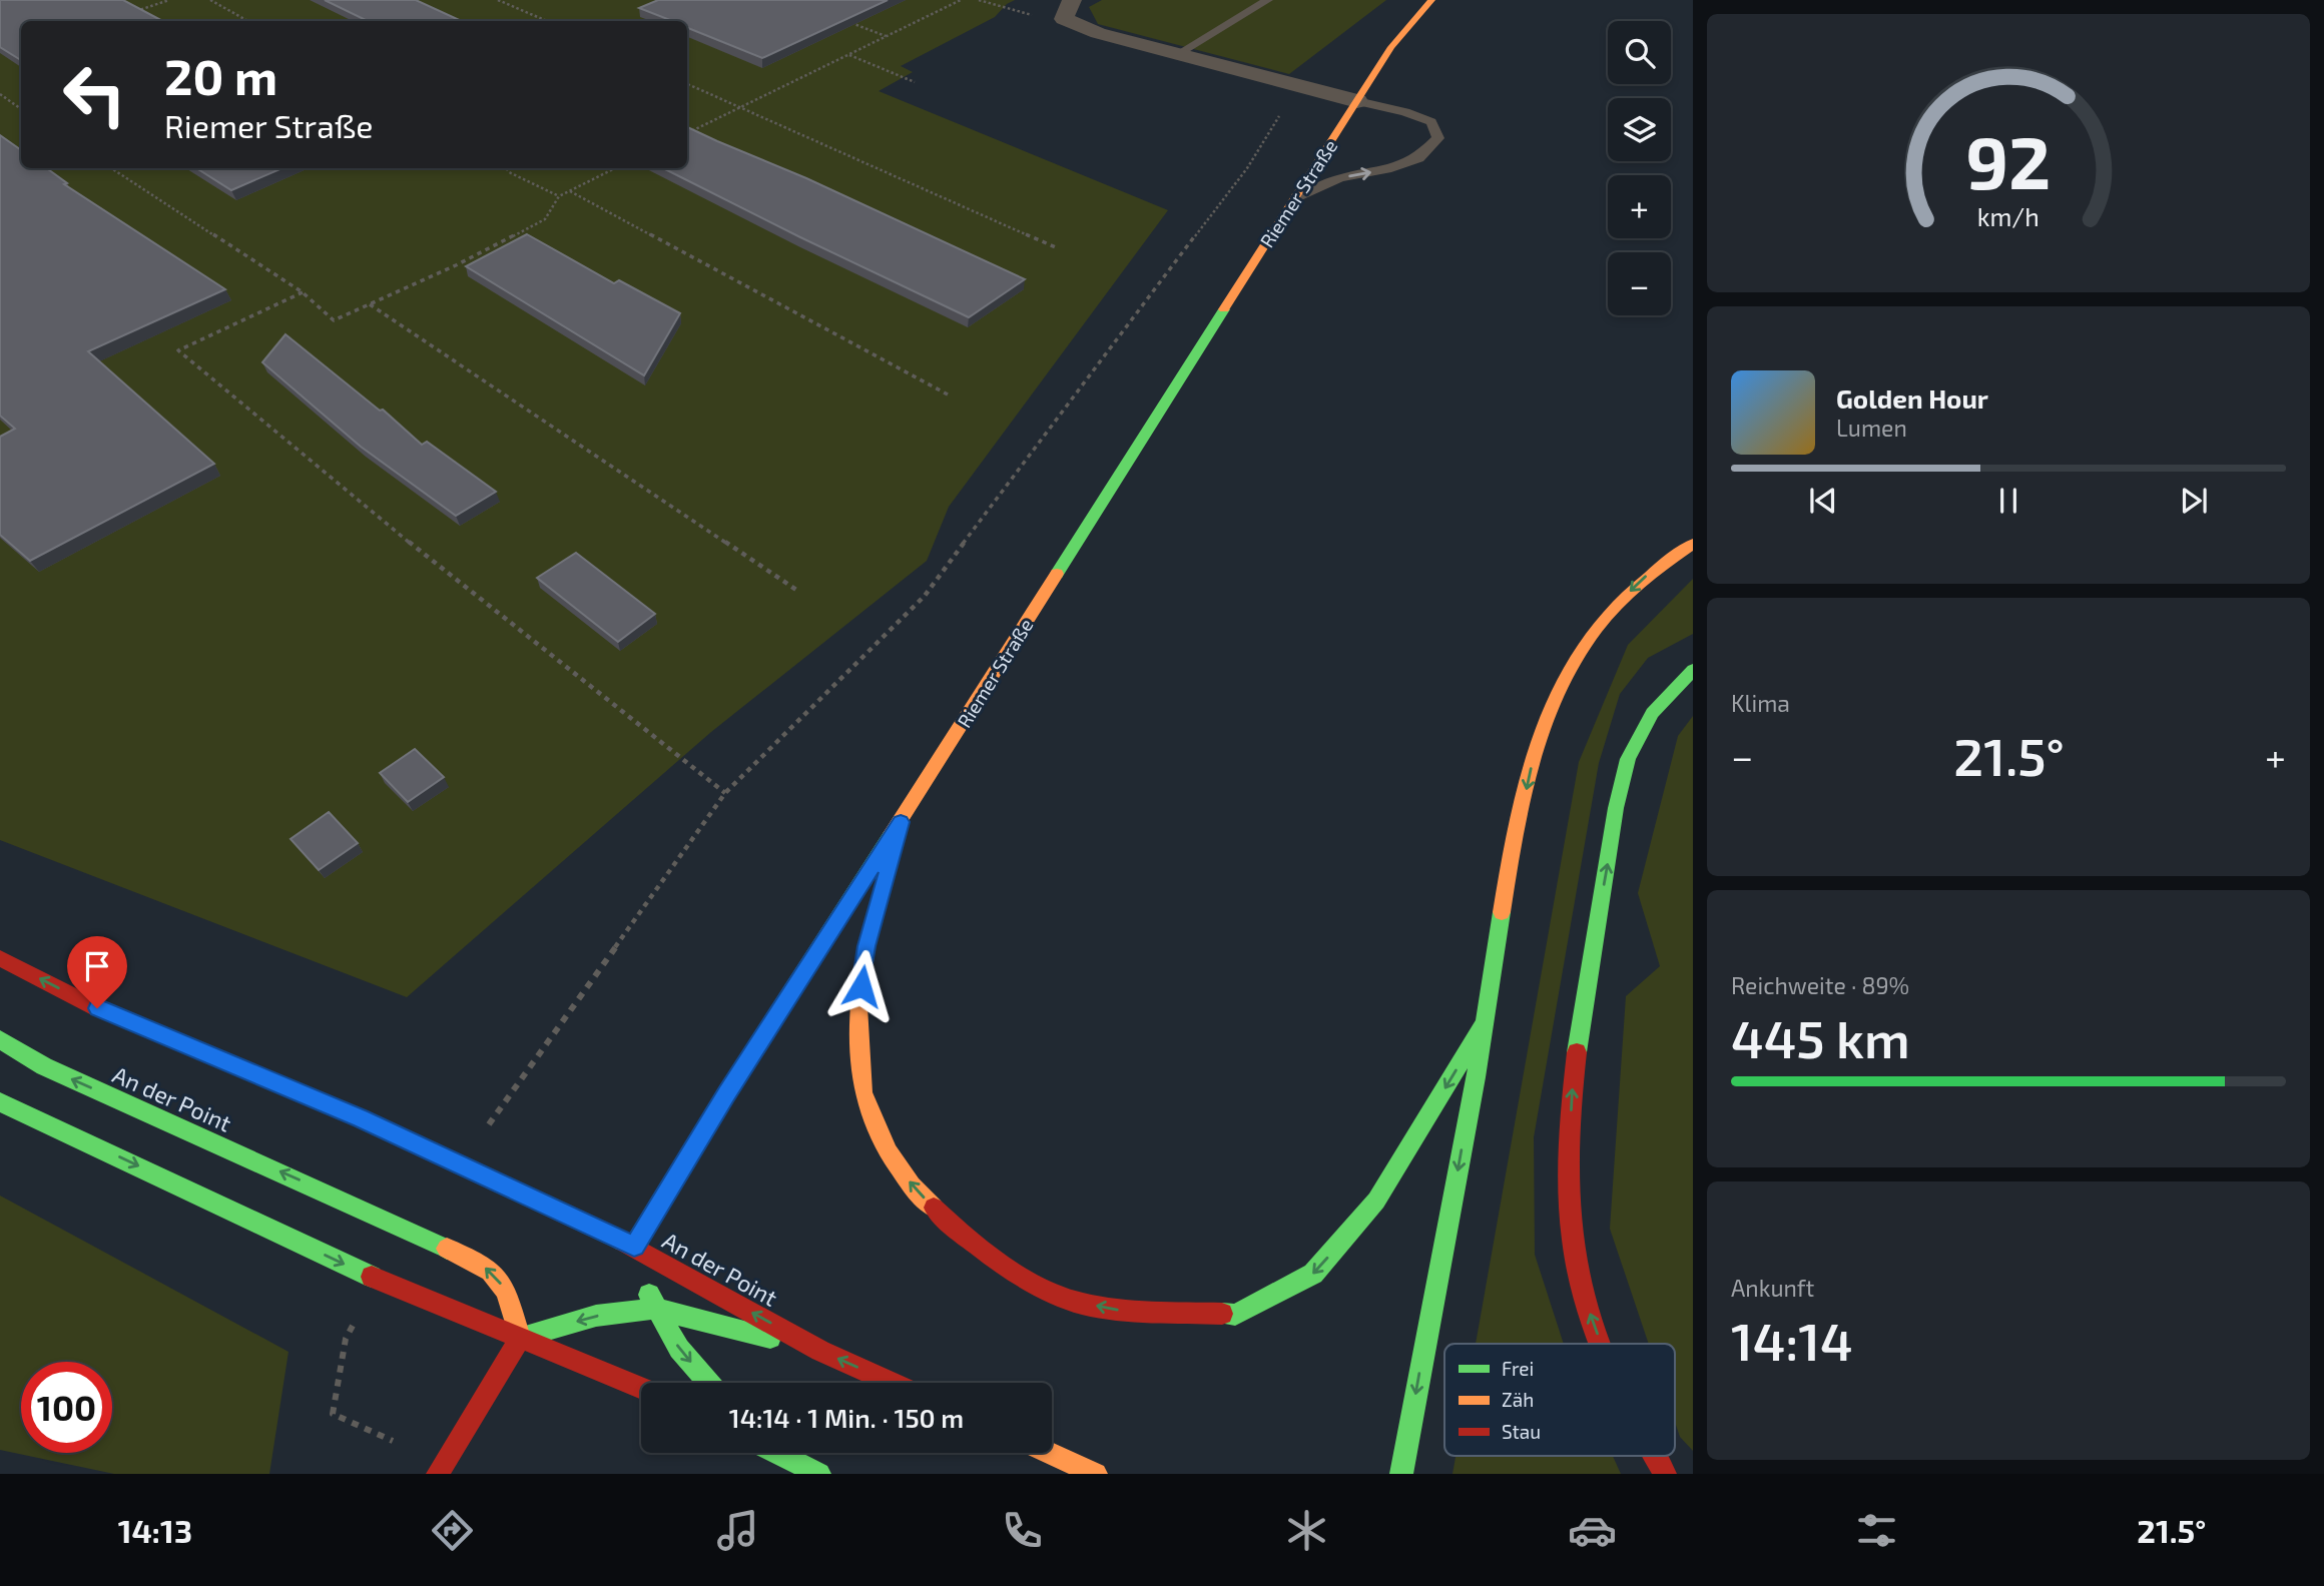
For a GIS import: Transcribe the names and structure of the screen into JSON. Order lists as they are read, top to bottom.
{
  "streets": {
    "main road": ["Riemer Straße", "An der Point"]
  },
  "crossings": [
    ["Riemer Straße", "An der Point"]
  ],
  "legend": ["Frei", "Zäh", "Stau"],
  "page": {
    "map_buttons": ["+", "−"],
    "turn": ["20 m", "Riemer Straße"],
    "song": ["Golden Hour", "Lumen"],
    "tile": [
      "Klima",
      ["Reichweite · 89%", "445 km"],
      ["Ankunft", "14:14"]
    ],
    "heat": ["−", "21.5°", "+"],
    "limit": "100",
    "trip": "14:14 · 1 Min. · 150 m",
    "tabs": ["14:13", "21.5°"],
    "gauge": ["92", "km/h"]
  }
}
